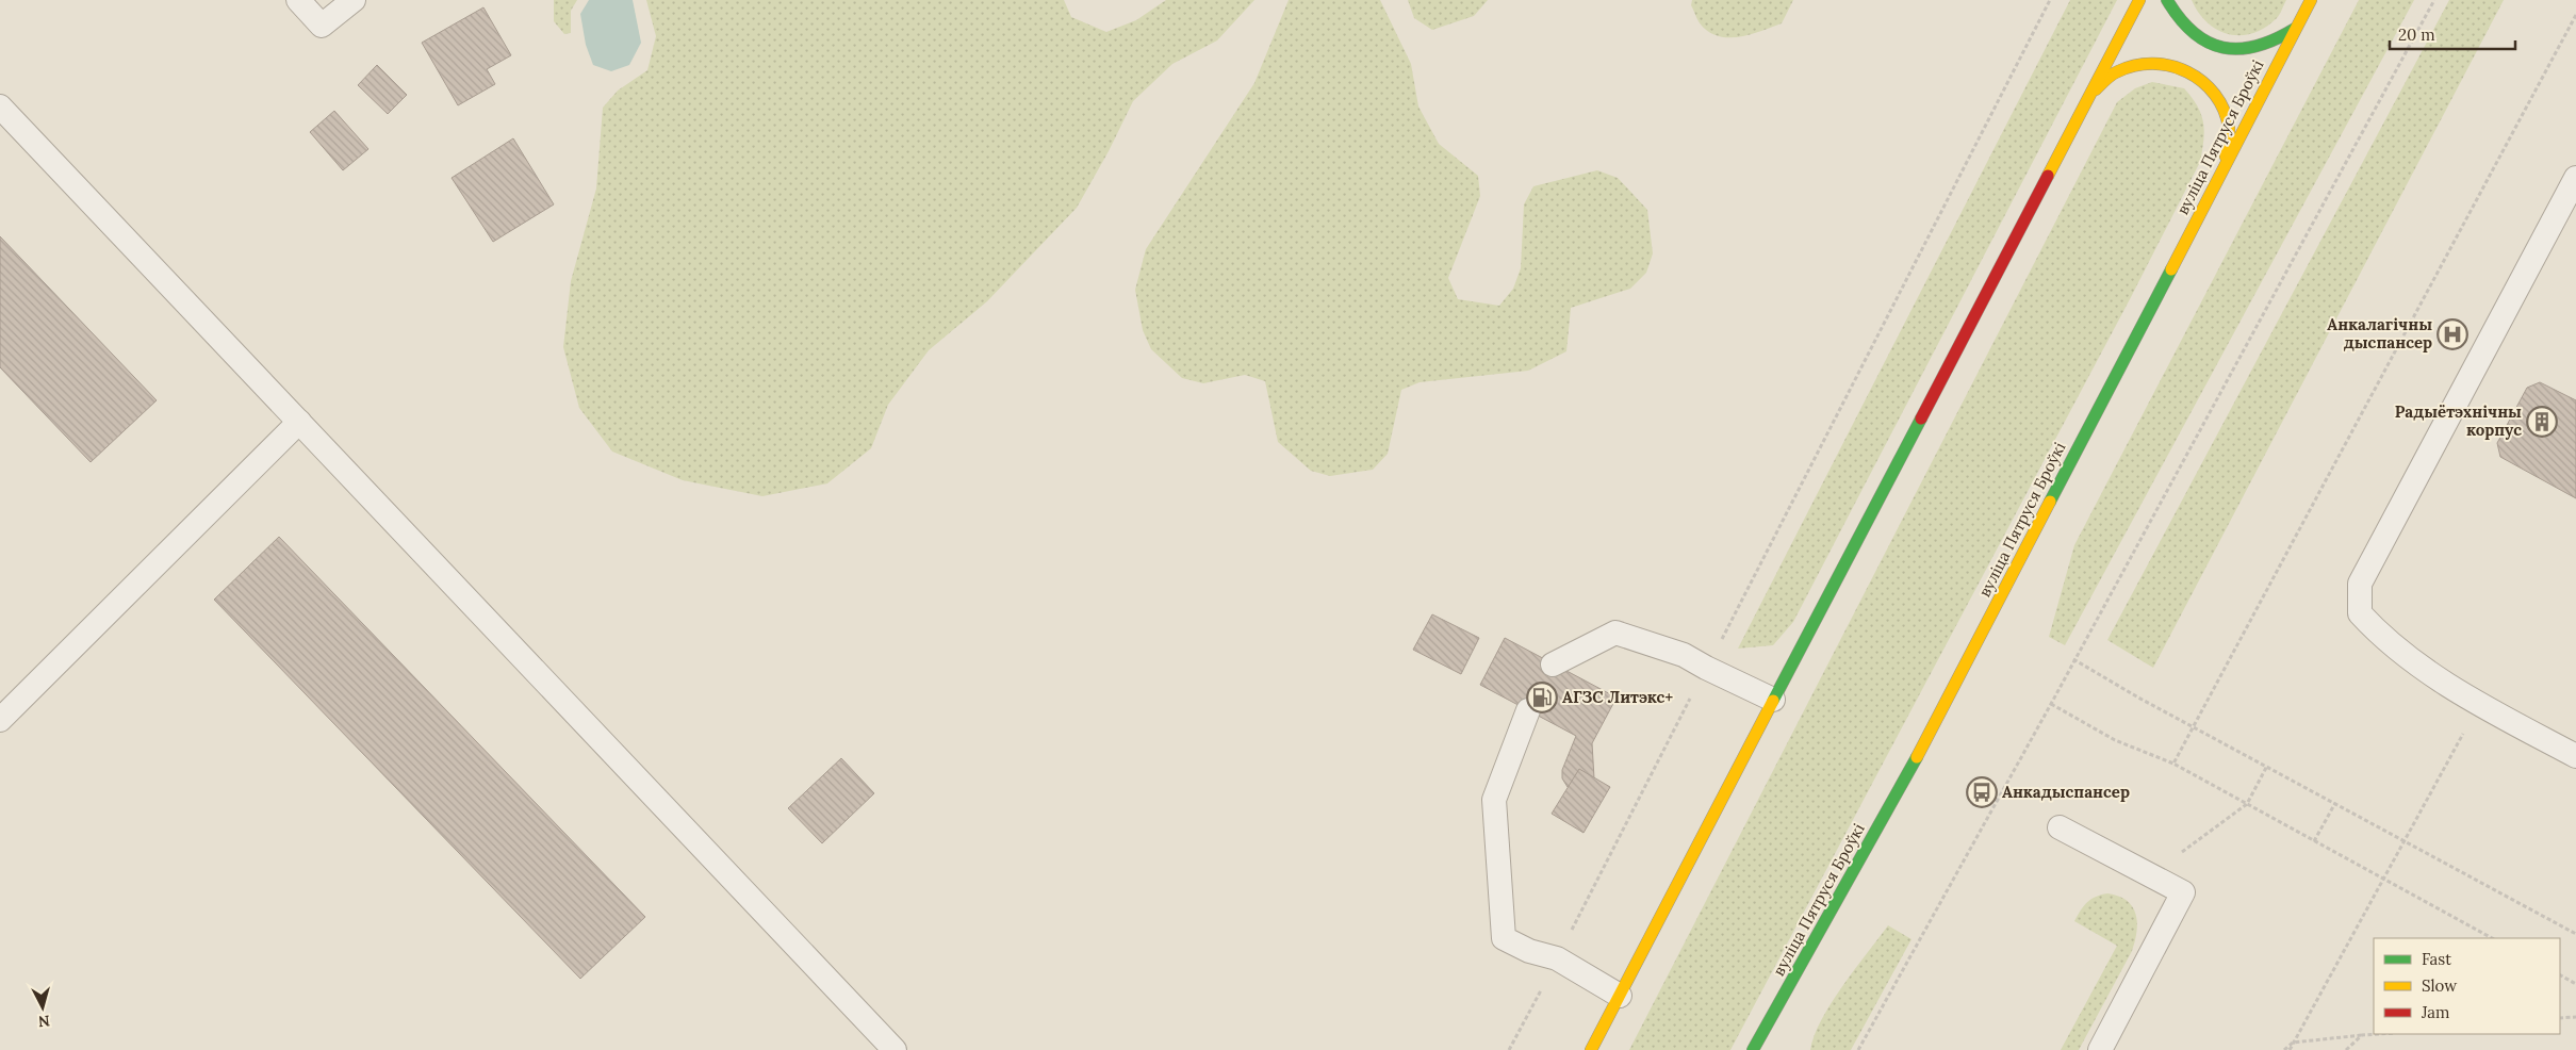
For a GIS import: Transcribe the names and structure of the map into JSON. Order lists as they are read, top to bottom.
{
  "streets": {
    "main road": ["вуліца Пятруся Броўкі"]
  },
  "places": {
    "hospital": ["Анкалагічны дыспансер"],
    "building": ["Радыётэхнічны корпус"],
    "fuel station": ["АГЗС Литэкс+"],
    "bus stop": ["Анкадыспансер"]
  },
  "legend": ["Fast", "Slow", "Jam"],
  "scale_bar": "20 m",
  "north": "bottom"
}
